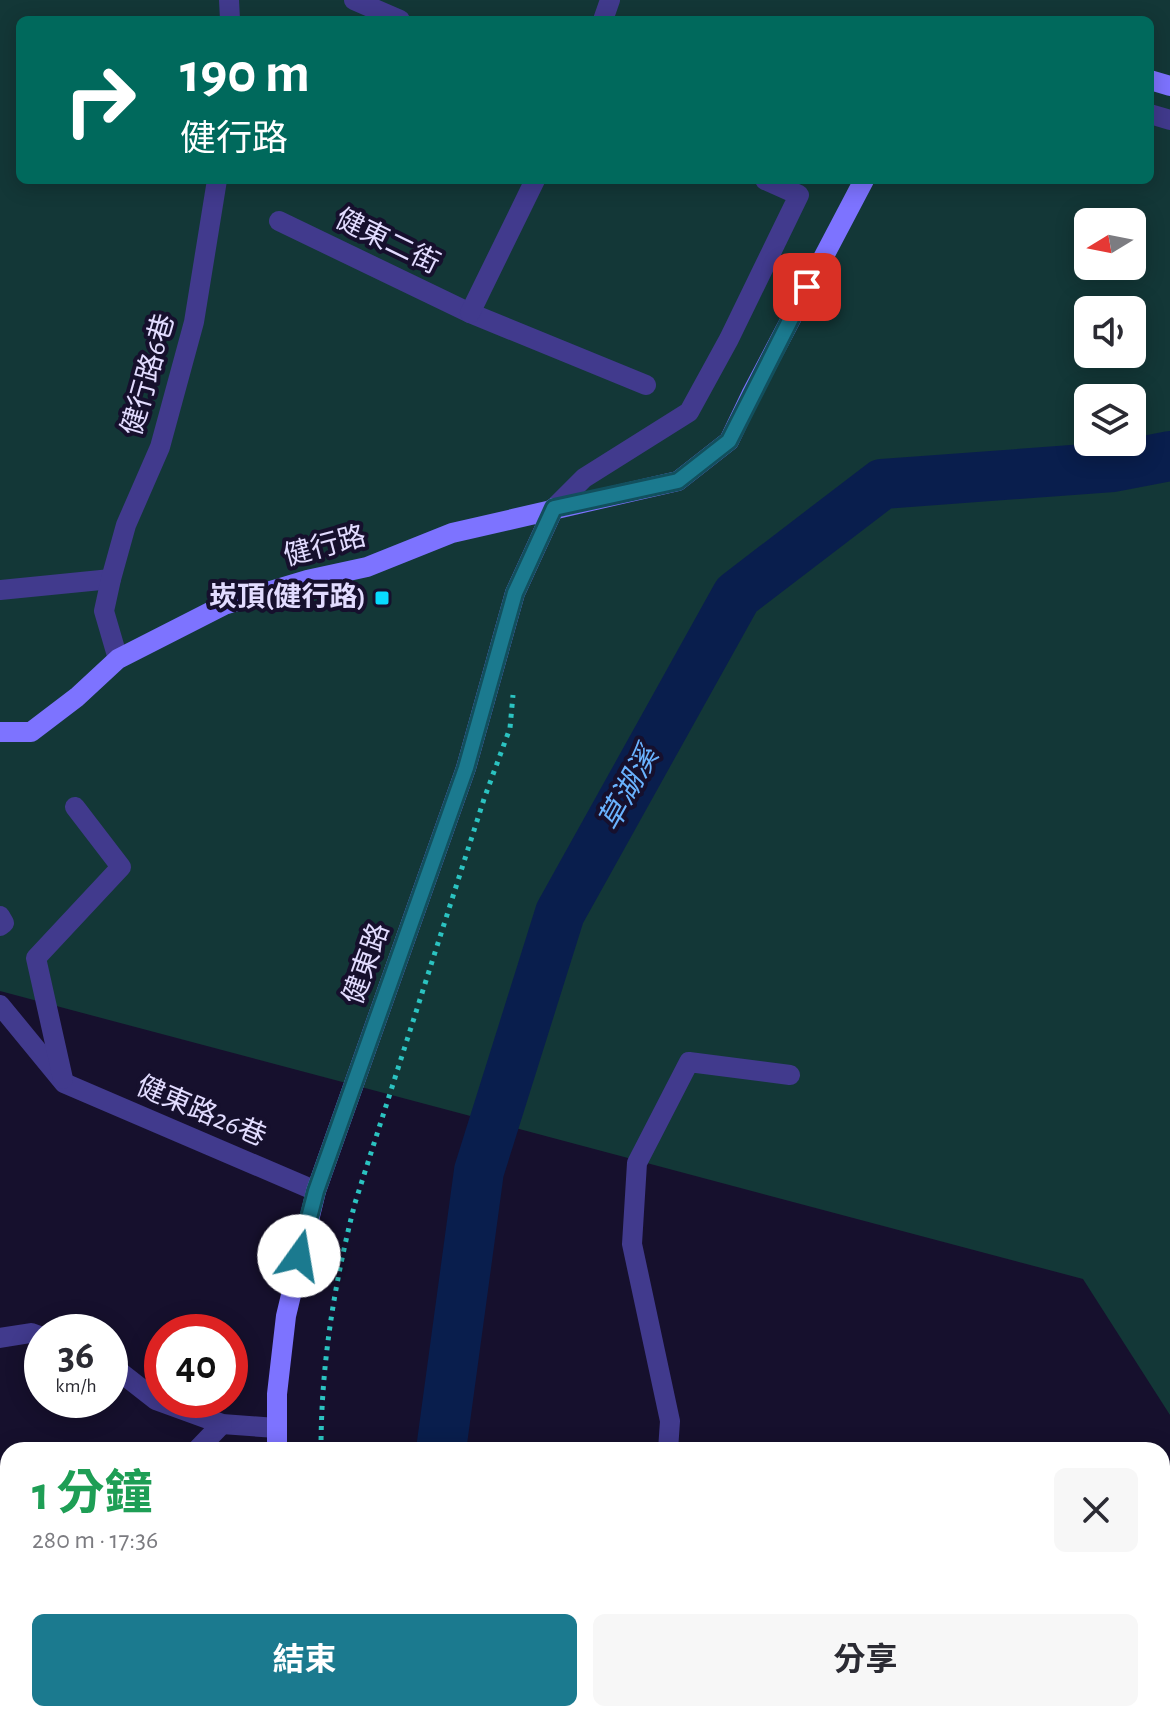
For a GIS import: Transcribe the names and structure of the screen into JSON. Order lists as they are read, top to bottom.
{
  "streets": {
    "street": [
      "健東二街",
      "健行路6巷",
      "健行路",
      "健東路",
      "健東路26巷"
    ]
  },
  "crossings": [
    ["健行路6巷", "健行路"],
    ["健行路", "健東路"],
    ["健東路", "健東路26巷"]
  ],
  "water": ["草湖溪"],
  "places": {
    "transit": ["崁頂(健行路)"]
  },
  "north": "left",
  "page": {
    "turn": ["190 m", "健行路"],
    "speed": "36 km/h",
    "limit": "40",
    "heading": ["1 分鐘", "280 m · 17:36"],
    "buttons": ["結束", "分享"]
  }
}
